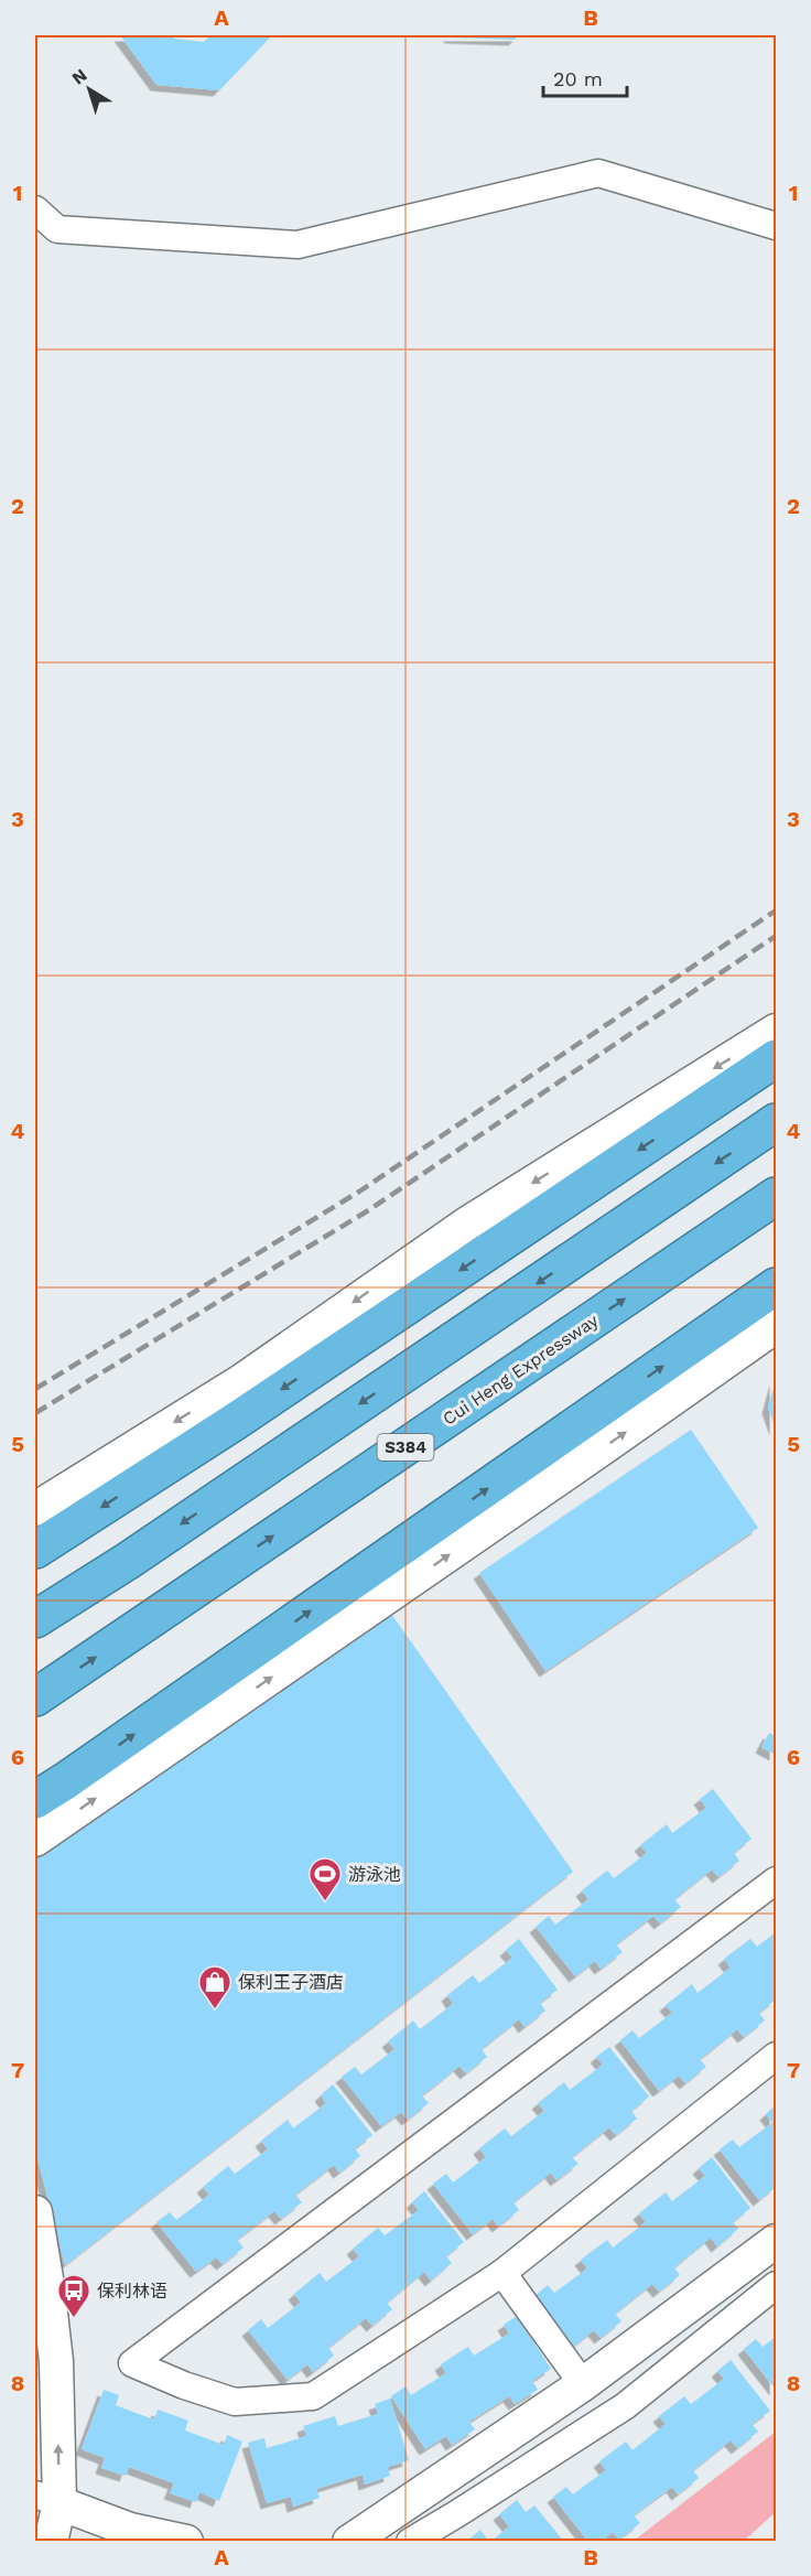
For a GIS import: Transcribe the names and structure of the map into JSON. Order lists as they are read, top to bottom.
{
  "streets": {
    "highway": ["Cui Heng Expressway", "S384"]
  },
  "places": {
    "sports": ["游泳池"],
    "shop": ["保利王子酒店"],
    "bus stop": ["保利林语"]
  },
  "scale_bar": "20 m",
  "north": "top left",
  "grid": {
    "columns": ["A", "B"],
    "rows": [
      "1",
      "2",
      "3",
      "4",
      "5",
      "6",
      "7",
      "8"
    ]
  }
}
